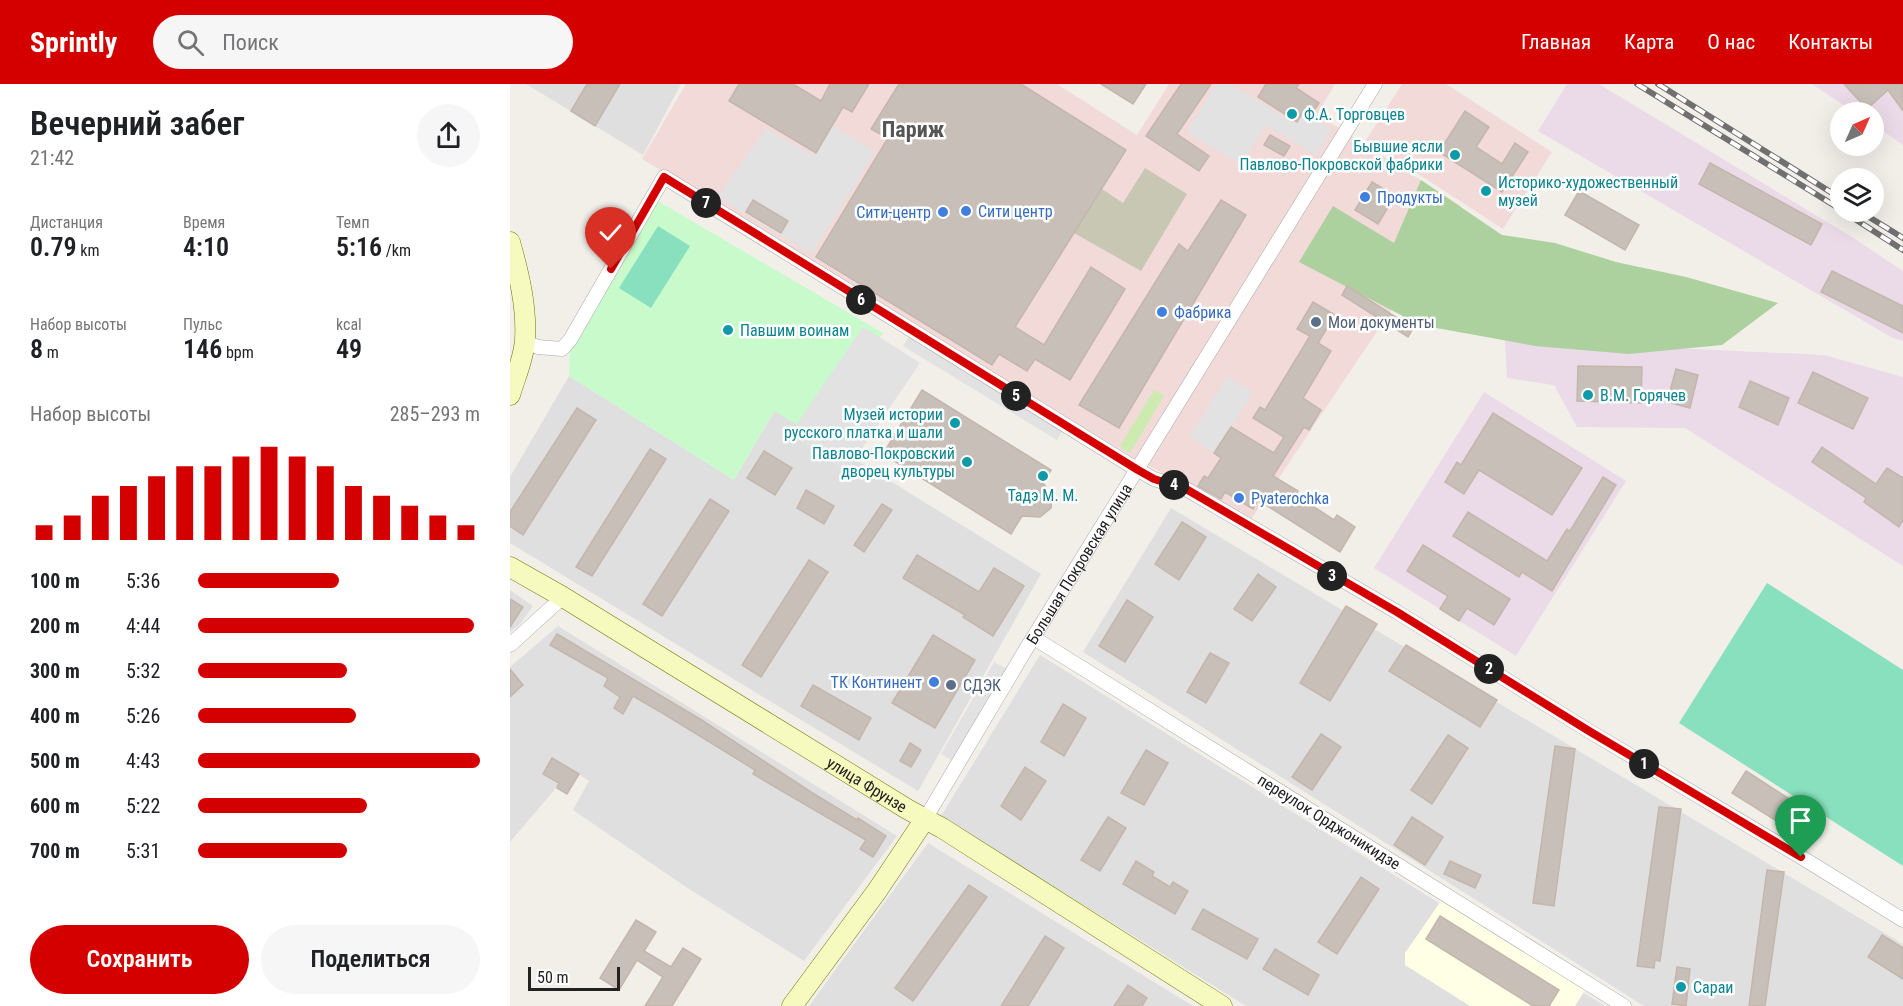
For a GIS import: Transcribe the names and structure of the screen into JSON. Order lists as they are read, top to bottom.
{
  "streets": {
    "main road": ["Большая Покровская улица", "улица Фрунзе"],
    "street": ["переулок Орджоникидзе"]
  },
  "crossings": [
    ["Большая Покровская улица", "улица Фрунзе"],
    ["Большая Покровская улица", "переулок Орджоникидзе"]
  ],
  "districts": ["Париж"],
  "places": [
    "Ф.А. Торговцев",
    "Бывшие ясли Павлово-Покровской фабрики",
    "Историко-художественный музей",
    "Продукты",
    "Сити центр",
    "Сити-центр",
    "Фабрика",
    "Мои документы",
    "Павшим воинам",
    "В.М. Горячев",
    "Музей истории русского платка и шали",
    "Павлово-Покровский дворец культуры",
    "Тадэ М. М.",
    "Pyaterochka",
    "ТК Континент",
    "СДЭК",
    "Сараи"
  ],
  "scale_bar": "50 m",
  "north": "top right",
  "page": {
    "header": "Sprintly",
    "search": "Поиск",
    "nav": [
      "Главная",
      "Карта",
      "О нас",
      "Контакты"
    ],
    "heading": ["Вечерний забег", "21:42"],
    "stats": [
      ["Дистанция", "0.79 km"],
      ["Время", "4:10"],
      ["Темп", "5:16 /km"],
      ["Набор высоты", "8 m"],
      ["Пульс", "146 bpm"],
      ["kcal", "49"]
    ],
    "pins": [
      "7",
      "6",
      "5",
      "4",
      "3",
      "2",
      "1"
    ],
    "chart": ["Набор высоты", "285–293 m"],
    "list": [
      {
        "name": "100 m",
        "note": "5:36"
      },
      {
        "name": "200 m",
        "note": "4:44"
      },
      {
        "name": "300 m",
        "note": "5:32"
      },
      {
        "name": "400 m",
        "note": "5:26"
      },
      {
        "name": "500 m",
        "note": "4:43"
      },
      {
        "name": "600 m",
        "note": "5:22"
      },
      {
        "name": "700 m",
        "note": "5:31"
      }
    ],
    "buttons": ["Сохранить", "Поделиться"],
    "scale": "50 m"
  }
}
